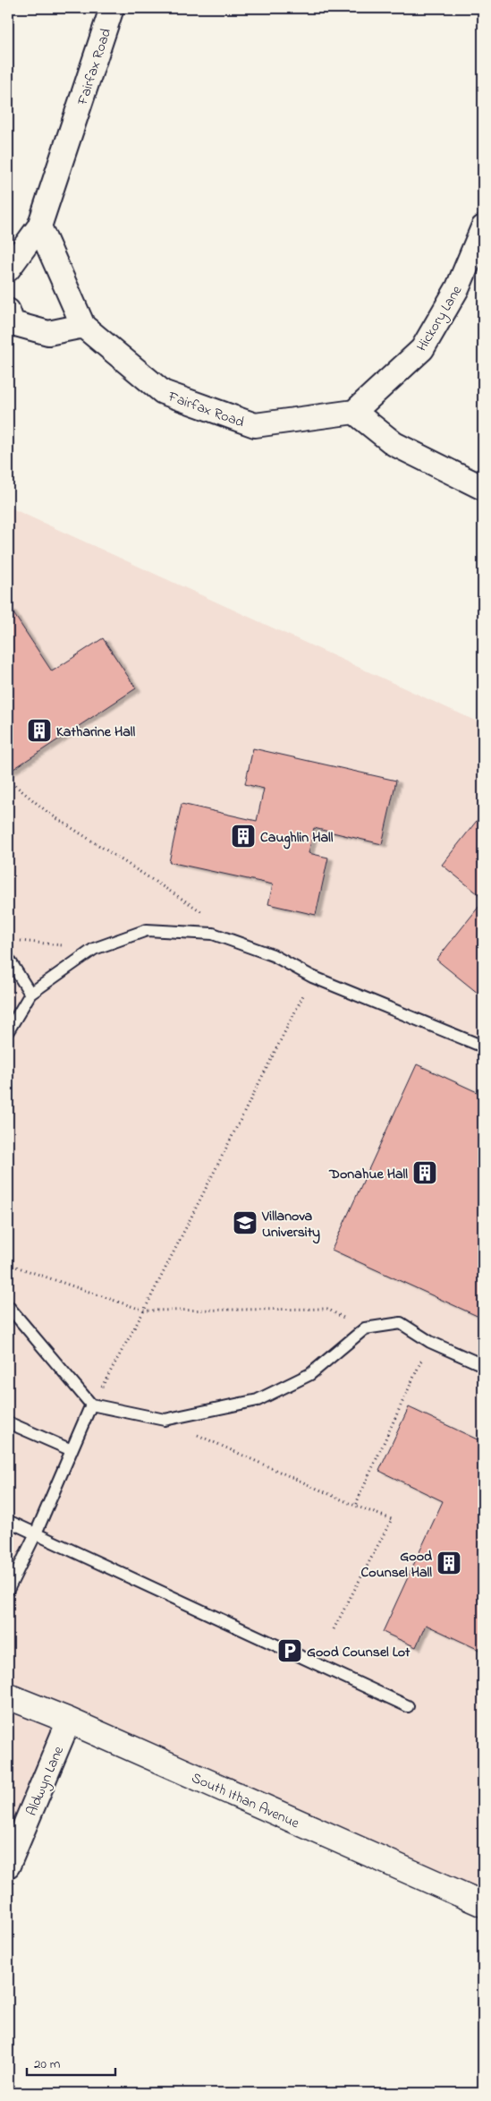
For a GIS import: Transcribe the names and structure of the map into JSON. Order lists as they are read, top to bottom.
{
  "streets": {
    "street": [
      "Fairfax Road",
      "Hickory Lane",
      "Aldwyn Lane",
      "South Ithan Avenue"
    ]
  },
  "crossings": [
    ["Fairfax Road", "Hickory Lane"],
    ["Aldwyn Lane", "South Ithan Avenue"]
  ],
  "places": {
    "building": [
      "Katharine Hall",
      "Caughlin Hall",
      "Donahue Hall",
      "Good Counsel Hall"
    ],
    "school or university": ["Villanova University"],
    "parking": ["Good Counsel Lot"]
  },
  "scale_bar": "20 m"
}
